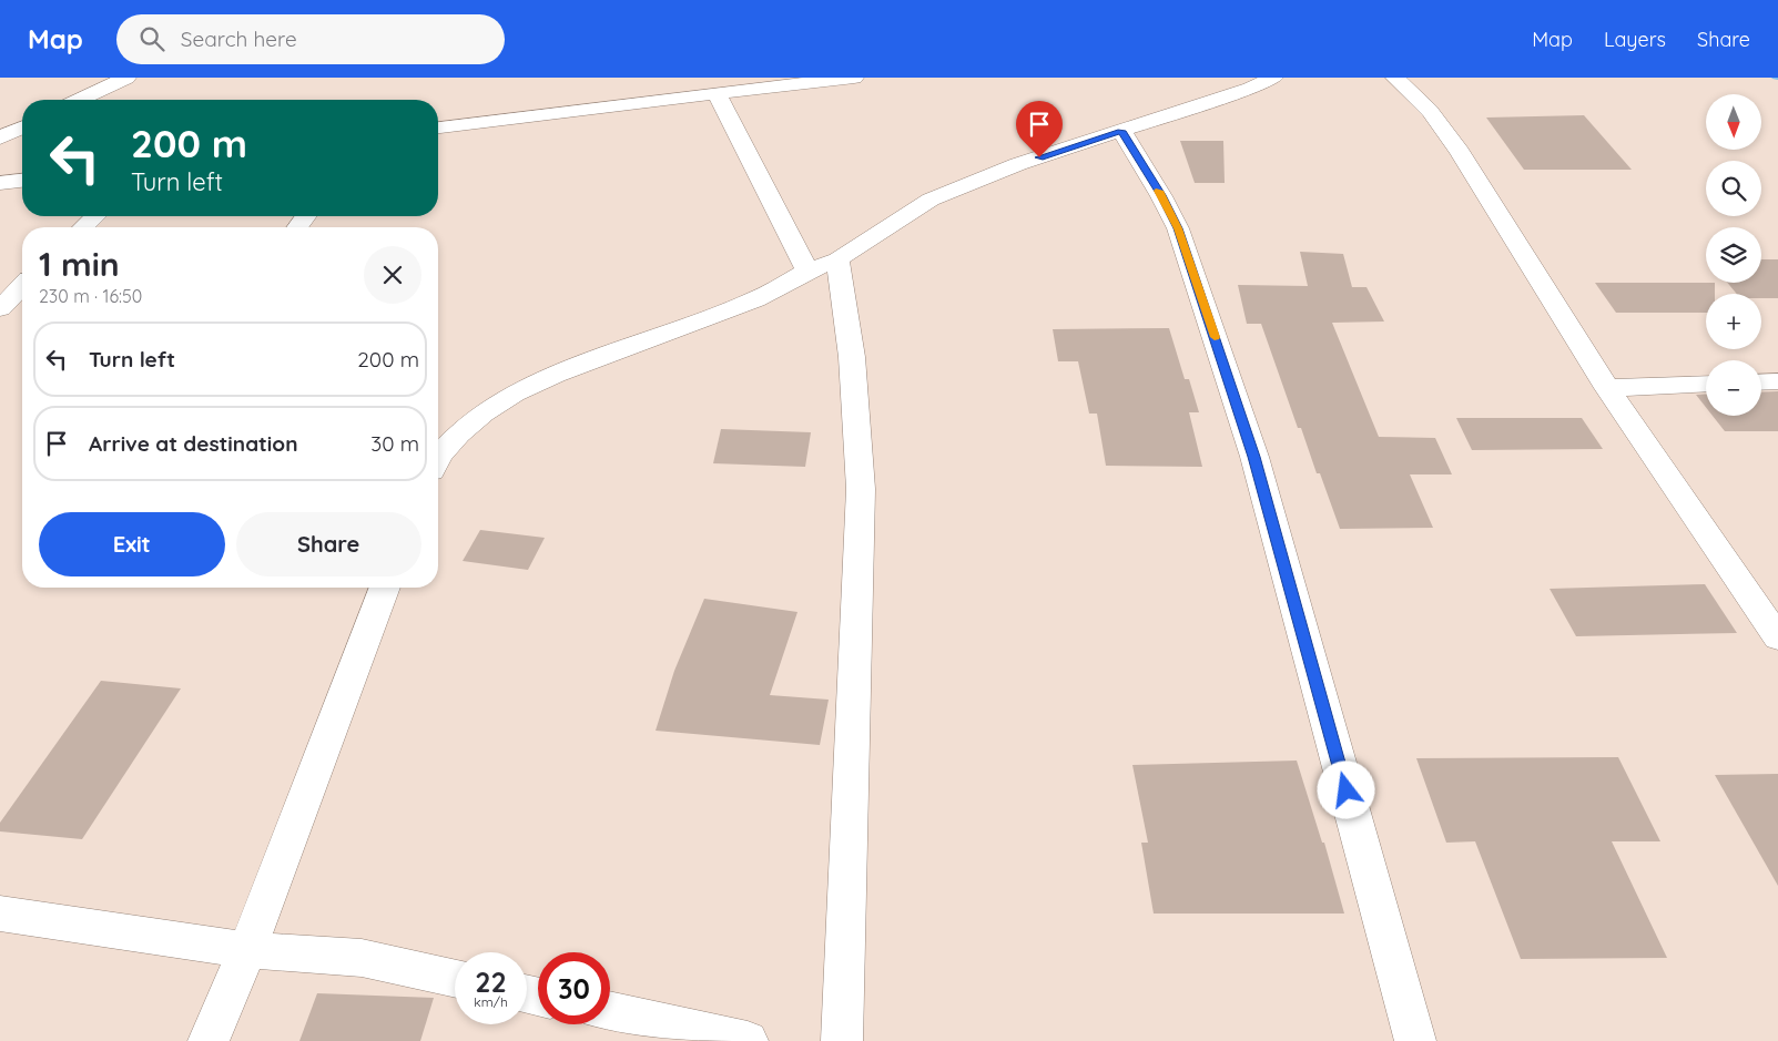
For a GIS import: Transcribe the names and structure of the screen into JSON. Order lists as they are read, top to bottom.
{
  "north": "bottom",
  "page": {
    "header": "Map",
    "search": "Search here",
    "nav": ["Map", "Layers", "Share"],
    "map_buttons": ["+", "−"],
    "turn": ["200 m", "Turn left"],
    "heading": ["1 min", "230 m · 16:50"],
    "list": [
      {
        "name": "Turn left",
        "value": "200 m"
      },
      {
        "name": "Arrive at destination",
        "value": "30 m"
      }
    ],
    "buttons": ["Exit", "Share"],
    "speed": "22 km/h",
    "limit": "30"
  }
}
